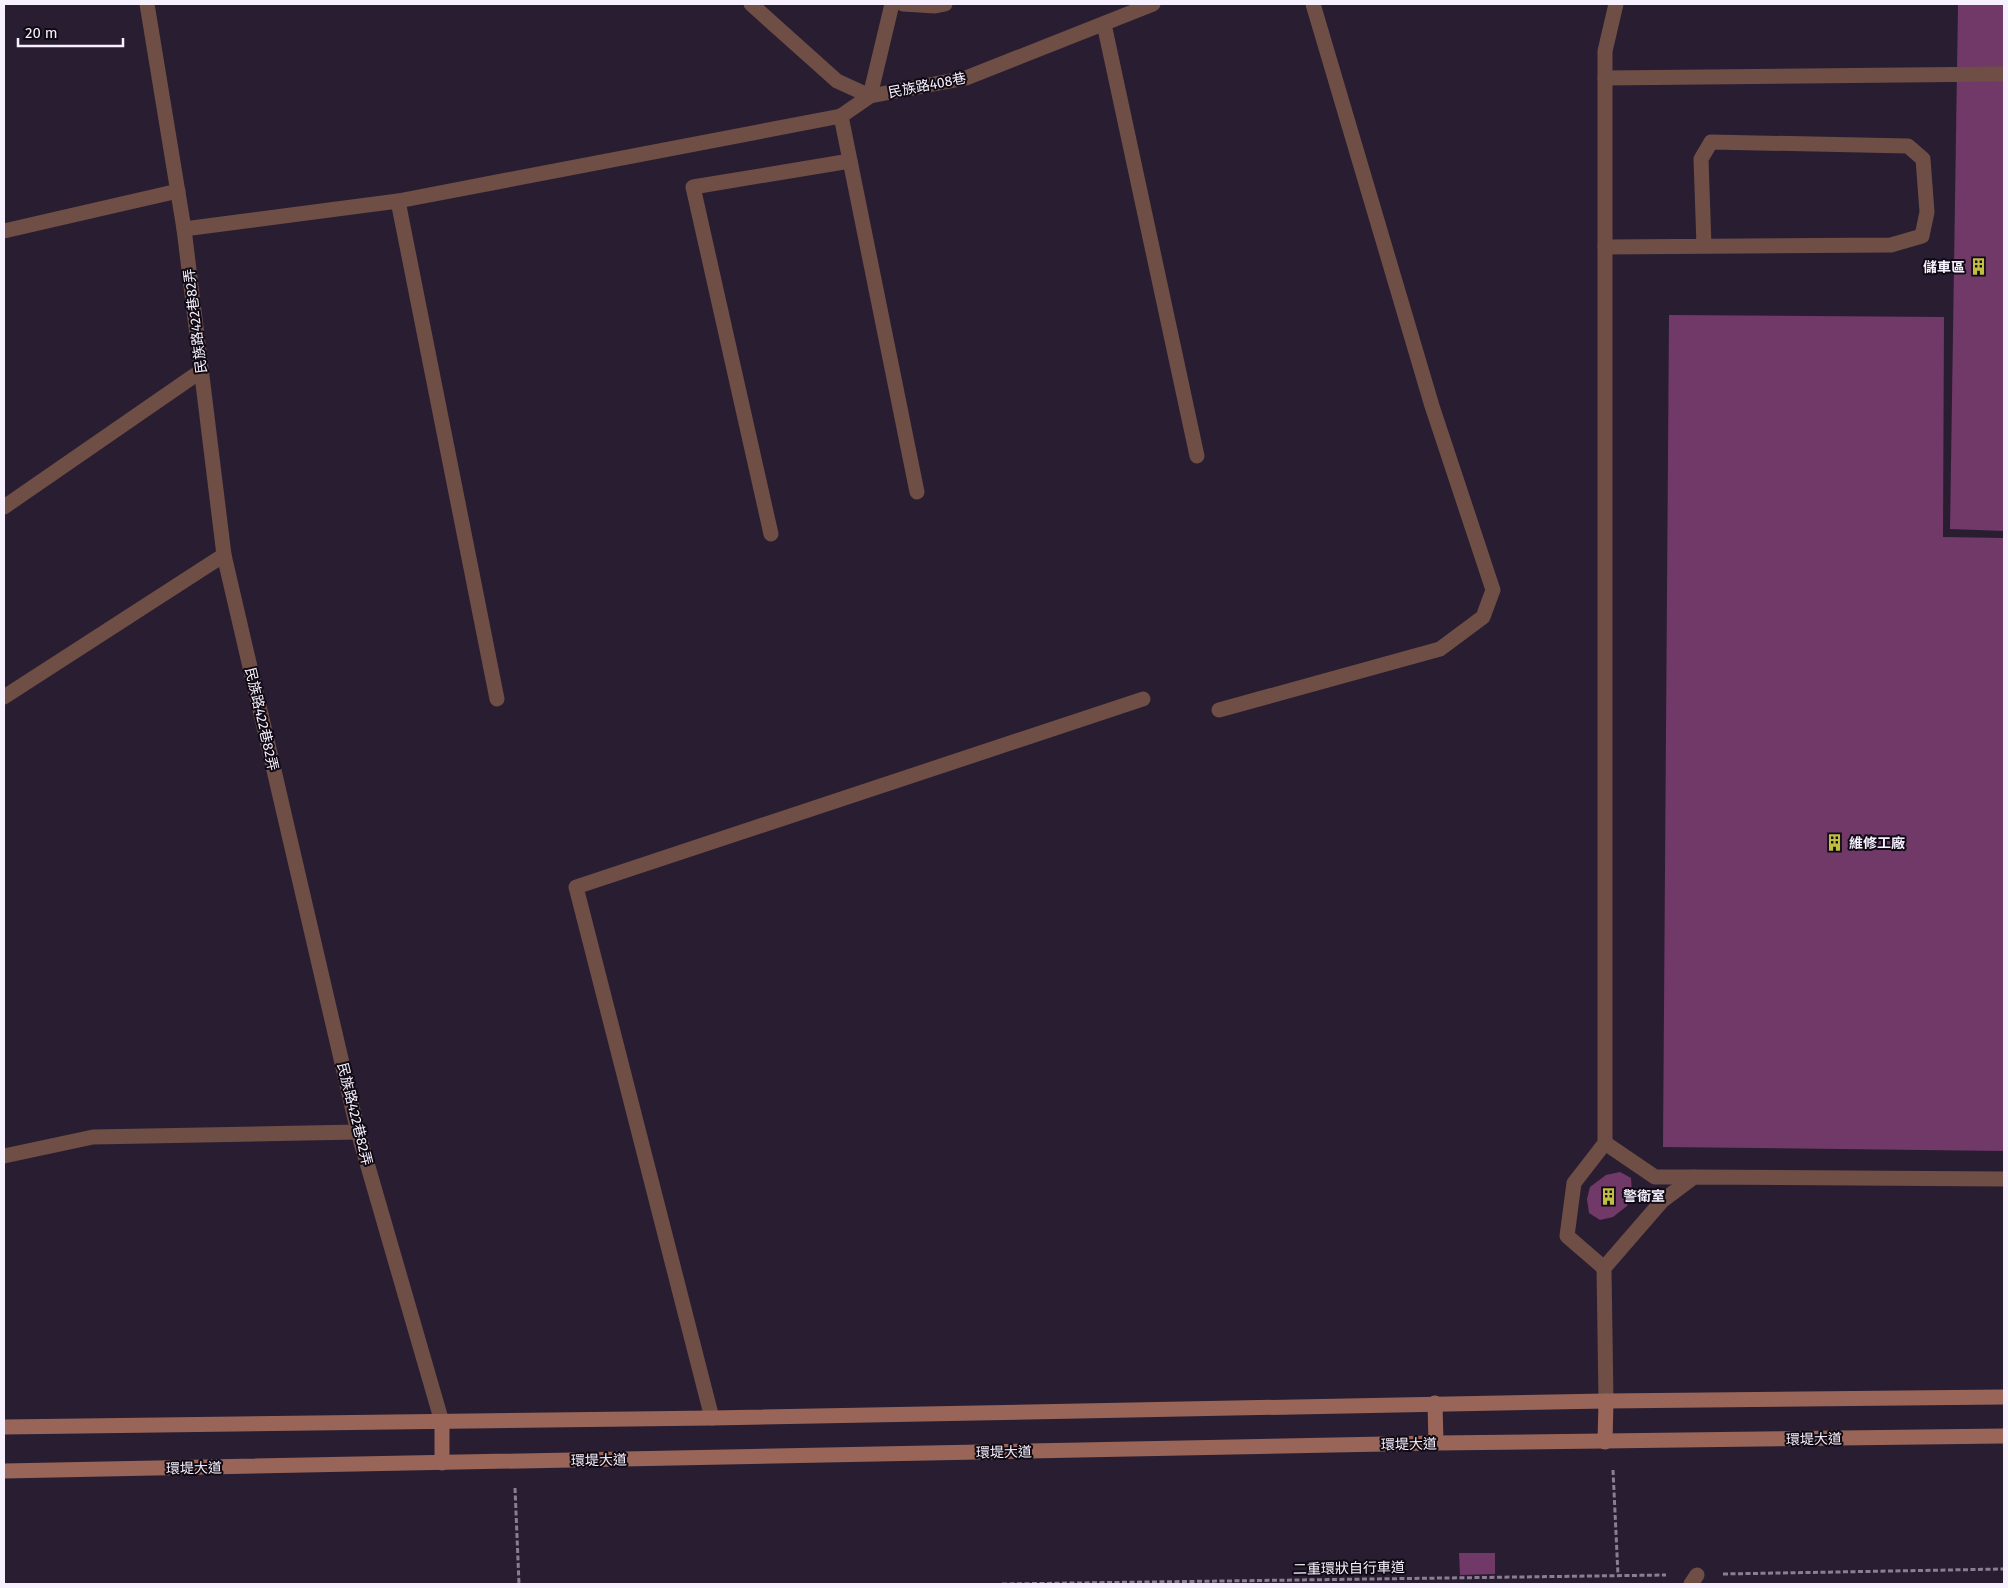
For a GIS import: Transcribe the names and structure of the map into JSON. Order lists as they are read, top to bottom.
{
  "streets": {
    "street": ["民族路408巷", "民族路422巷82弄", "環堤大道"],
    "path": ["二重環狀自行車道"]
  },
  "places": {
    "building": ["儲車區", "維修工廠", "警衛室"]
  },
  "scale_bar": "20 m"
}
